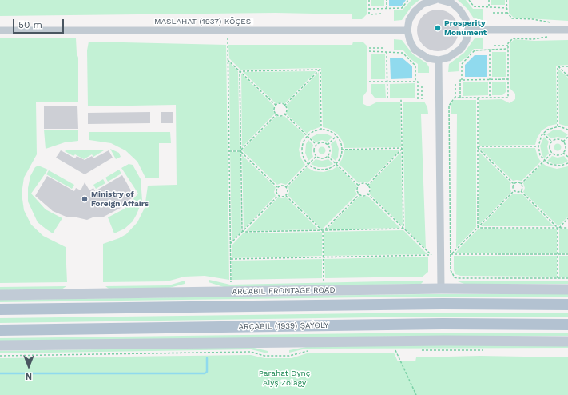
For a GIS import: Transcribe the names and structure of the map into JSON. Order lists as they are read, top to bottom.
{
  "streets": {
    "main road": ["ARÇABIL (1939) ŞAÝOLY"],
    "street": ["MASLAHAT (1937) KÖÇESI", "ARCABIL FRONTAGE ROAD"]
  },
  "parks": ["Parahat Dynç Alyş Zolagy"],
  "places": ["Prosperity Monument", "Ministry of Foreign Affairs"],
  "scale_bar": "50 m",
  "north": "bottom"
}
